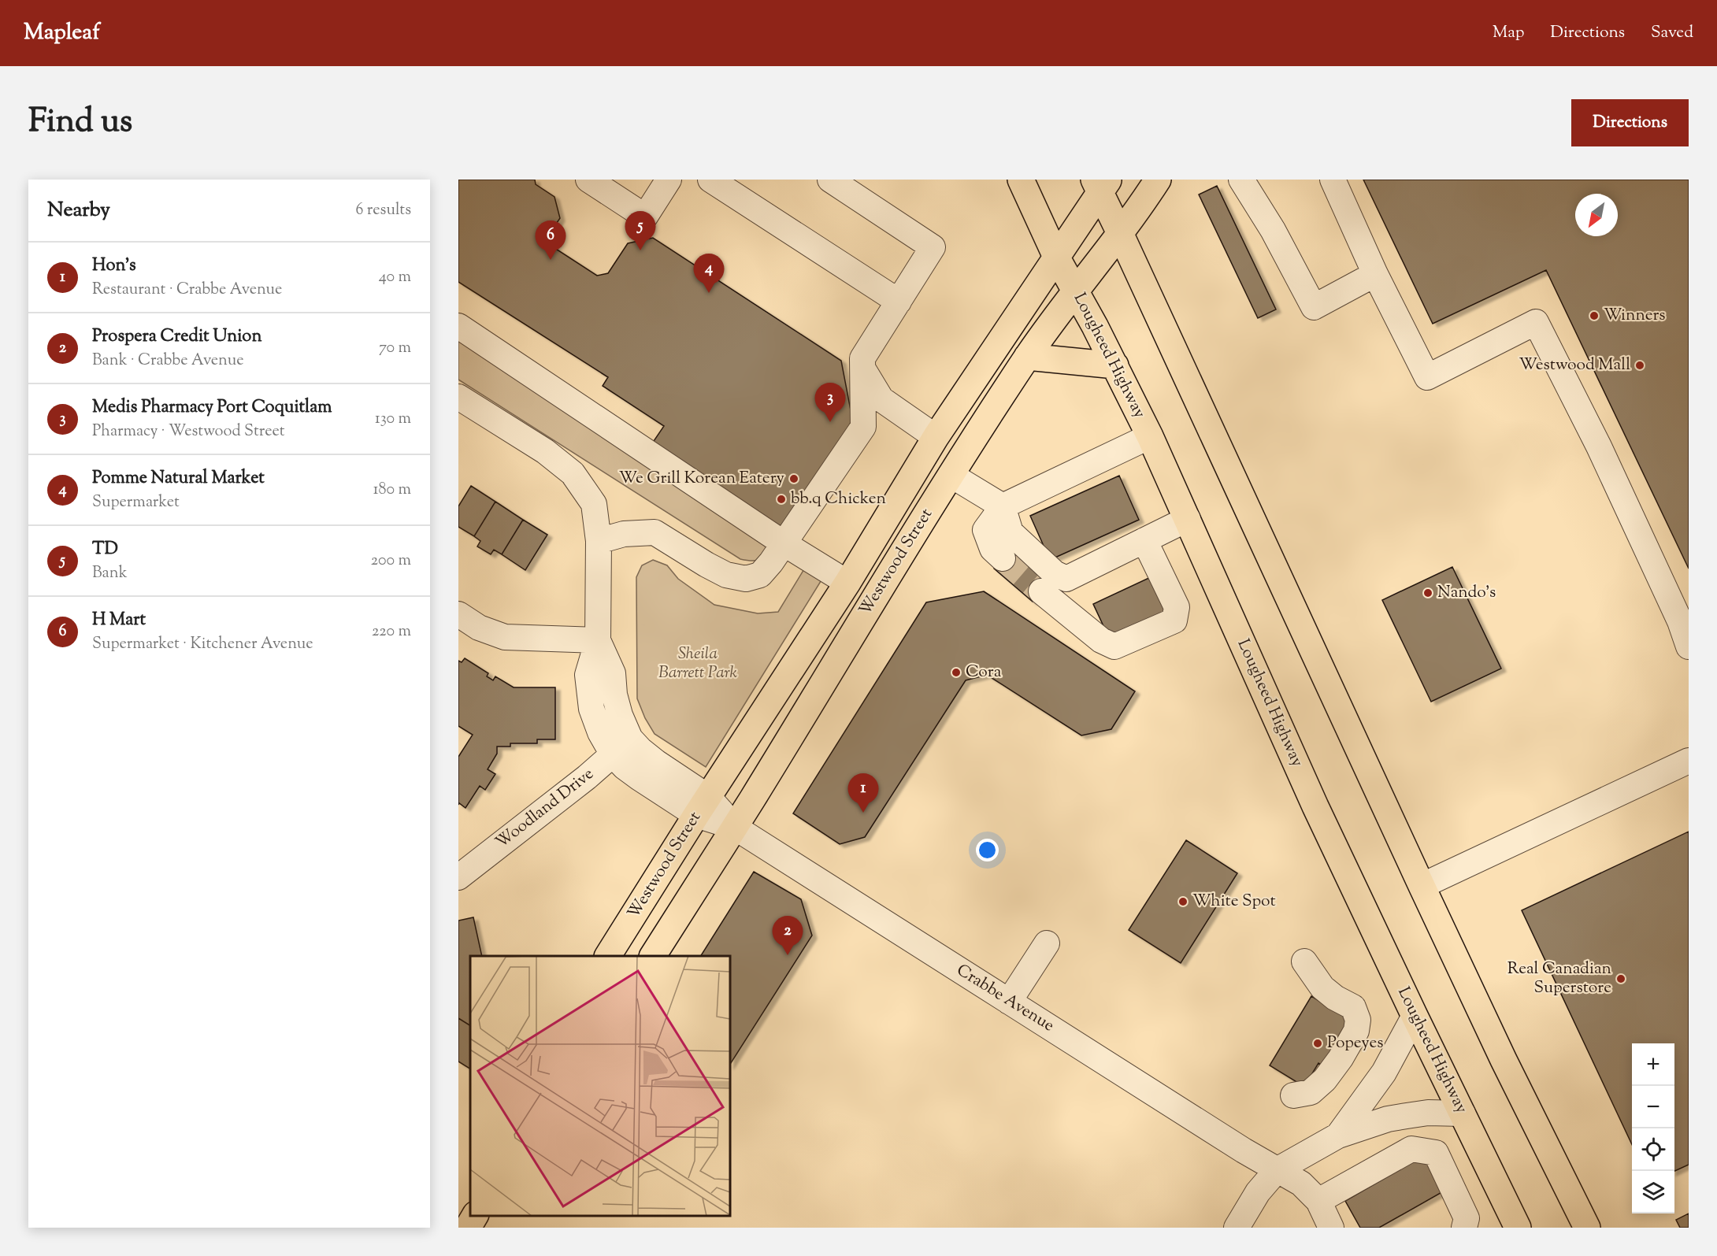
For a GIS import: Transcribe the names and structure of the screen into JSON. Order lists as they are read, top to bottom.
{
  "streets": {
    "main road": ["Lougheed Highway", "Westwood Street"],
    "street": ["Woodland Drive", "Crabbe Avenue"]
  },
  "crossings": [
    ["Lougheed Highway", "Westwood Street"],
    ["Westwood Street", "Crabbe Avenue"],
    ["Woodland Drive", "Crabbe Avenue"]
  ],
  "parks": ["Sheila Barrett Park"],
  "places": [
    "Winners",
    "Westwood Mall",
    "We Grill Korean Eatery",
    "bb.q Chicken",
    "Nando's",
    "Cora",
    "White Spot",
    "Real Canadian Superstore",
    "Popeyes"
  ],
  "north": "bottom left",
  "page": {
    "header": "Mapleaf",
    "nav": ["Map", "Directions", "Saved"],
    "title": "Find us",
    "buttons": "Directions",
    "heading": ["Nearby", "6 results"],
    "pins": [
      "5",
      "6",
      "4",
      "3",
      "1",
      "2"
    ],
    "list": [
      {
        "mark": "1",
        "name": "Hon's",
        "note": "Restaurant · Crabbe Avenue",
        "value": "40 m"
      },
      {
        "mark": "2",
        "name": "Prospera Credit Union",
        "note": "Bank · Crabbe Avenue",
        "value": "70 m"
      },
      {
        "mark": "3",
        "name": "Medis Pharmacy Port Coquitlam",
        "note": "Pharmacy · Westwood Street",
        "value": "130 m"
      },
      {
        "mark": "4",
        "name": "Pomme Natural Market",
        "note": "Supermarket",
        "value": "180 m"
      },
      {
        "mark": "5",
        "name": "TD",
        "note": "Bank",
        "value": "200 m"
      },
      {
        "mark": "6",
        "name": "H Mart",
        "note": "Supermarket · Kitchener Avenue",
        "value": "220 m"
      }
    ],
    "map_buttons": ["+", "−"]
  }
}
